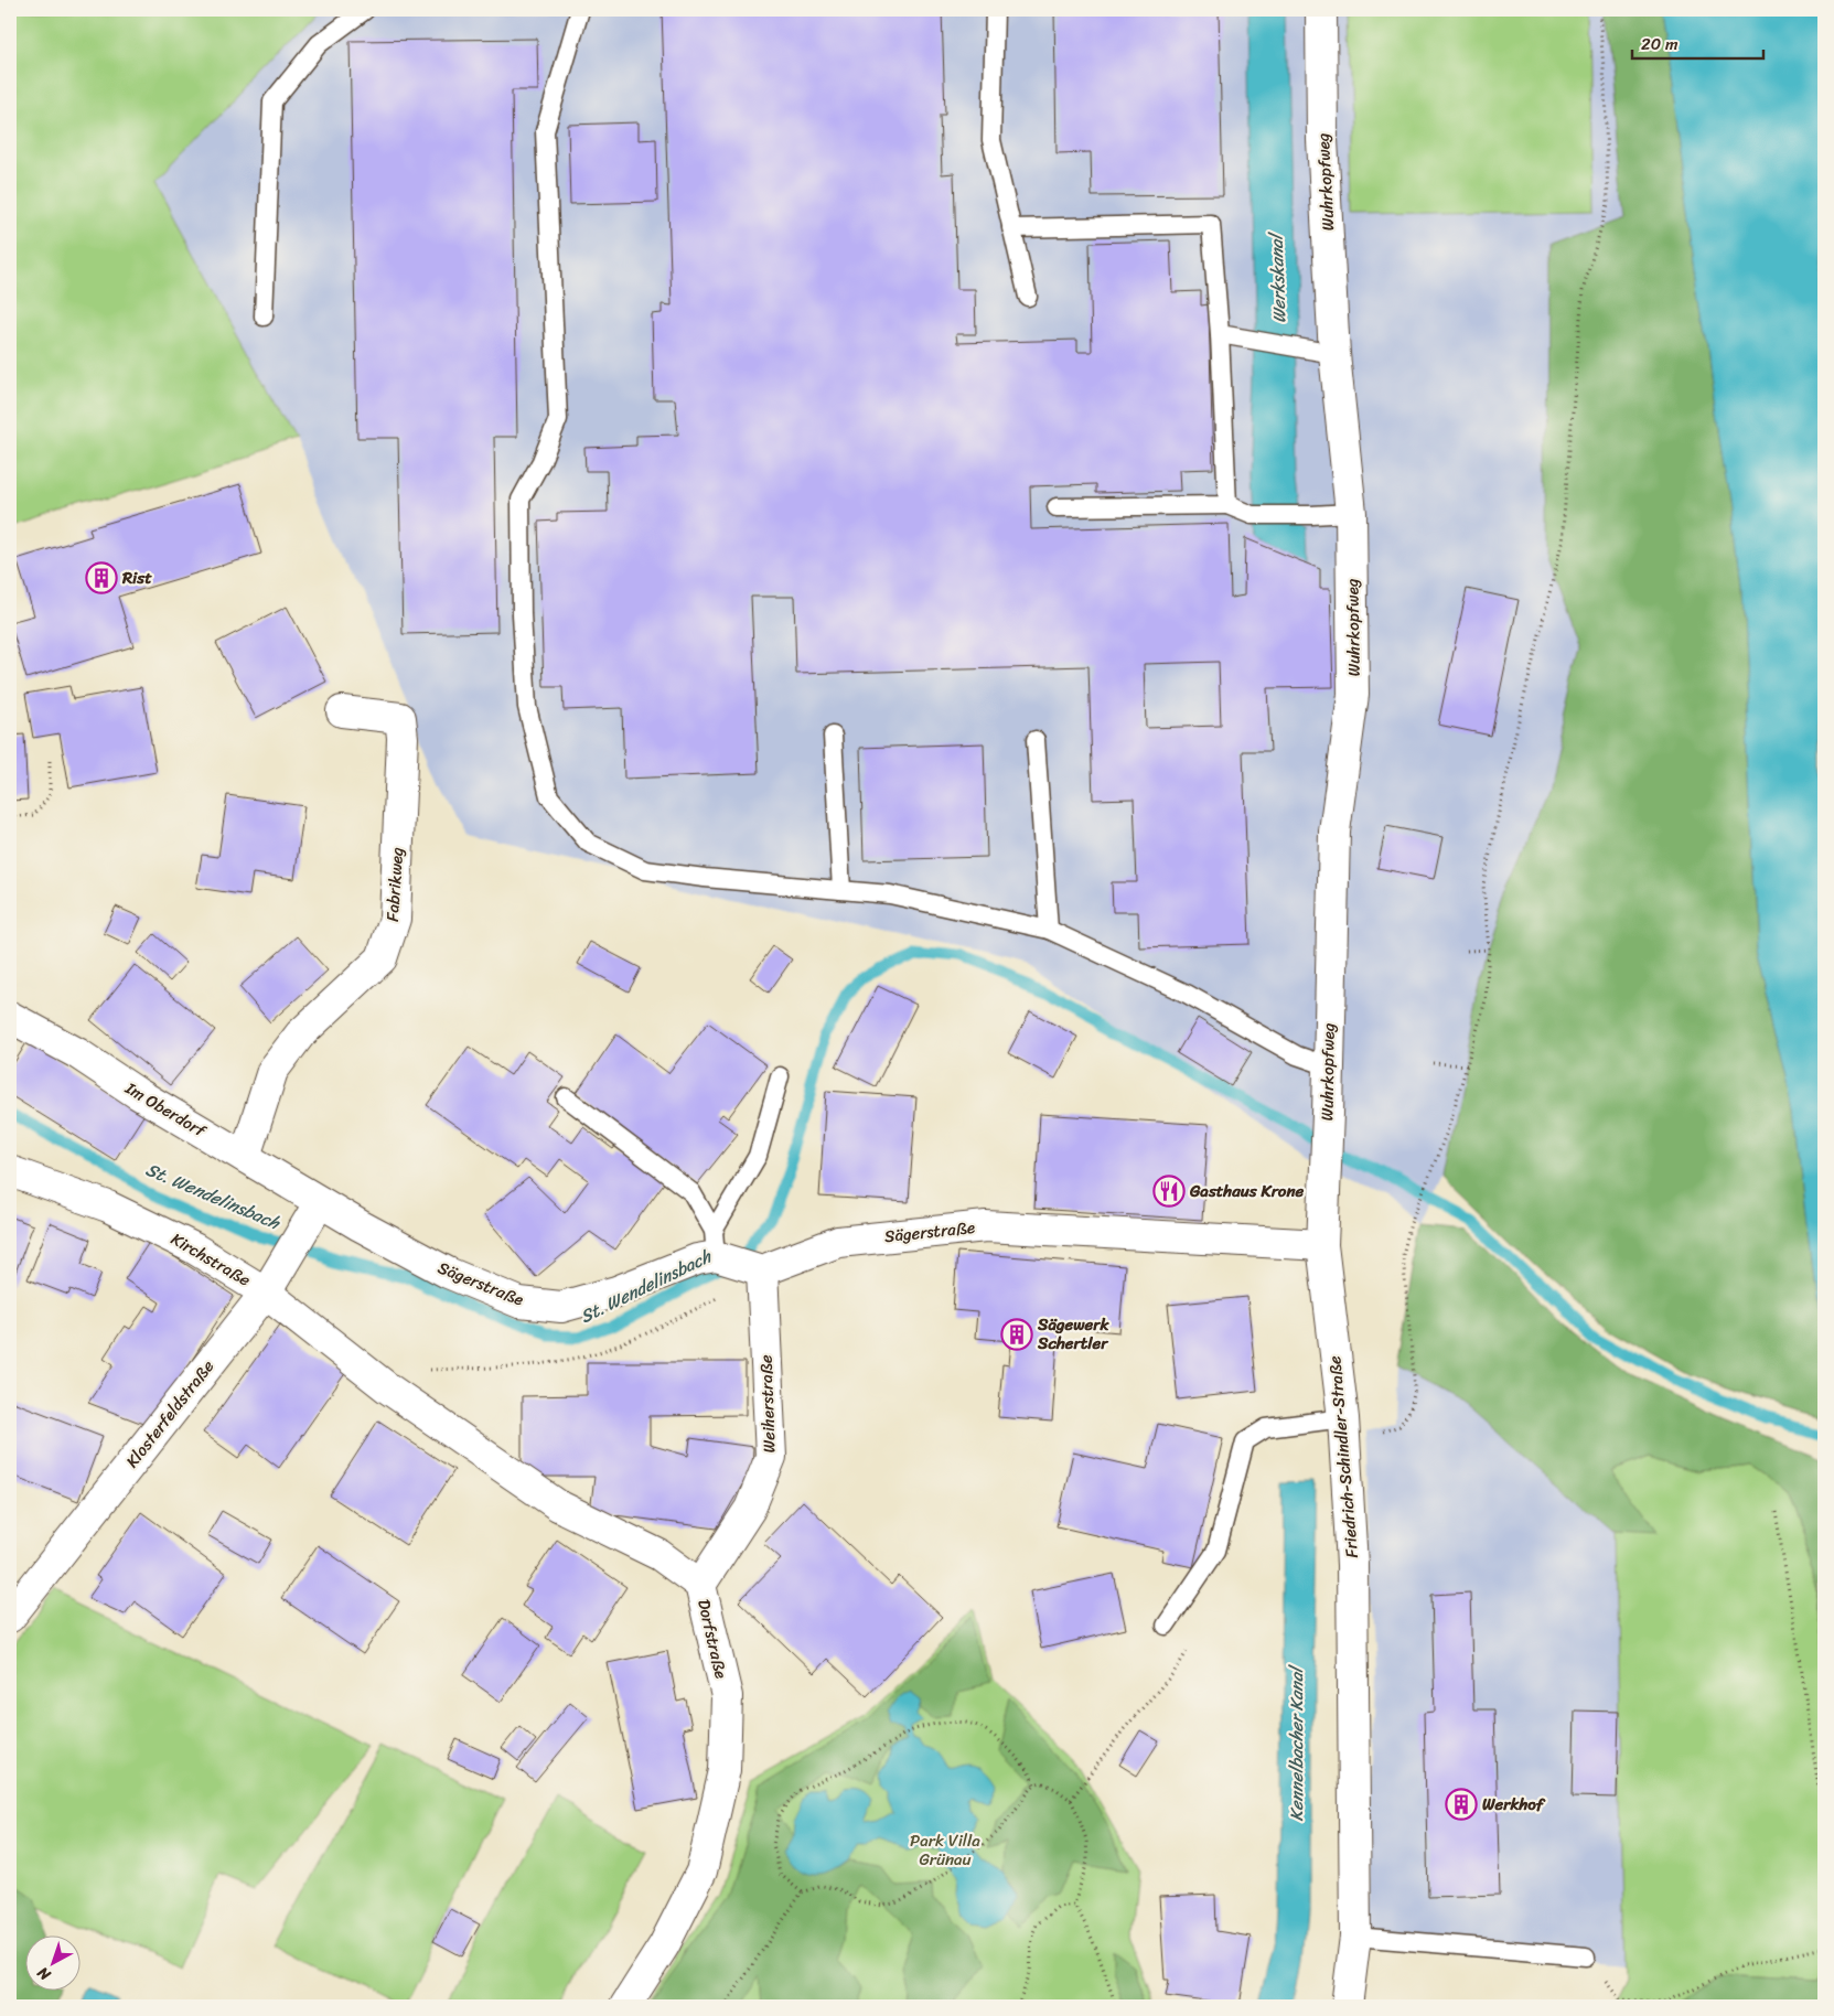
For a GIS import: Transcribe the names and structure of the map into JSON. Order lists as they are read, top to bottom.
{
  "streets": {
    "street": [
      "Wuhrkopfweg",
      "Fabrikweg",
      "Im Oberdorf",
      "Sägerstraße",
      "Kirchstraße",
      "Weiherstraße",
      "Klosterfeldstraße",
      "Friedrich-Schindler-Straße",
      "Dorfstraße"
    ]
  },
  "crossings": [
    ["Wuhrkopfweg", "Sägerstraße"],
    ["Wuhrkopfweg", "Friedrich-Schindler-Straße"],
    ["Fabrikweg", "Im Oberdorf"],
    ["Im Oberdorf", "Sägerstraße"],
    ["Im Oberdorf", "Klosterfeldstraße"],
    ["Sägerstraße", "Weiherstraße"],
    ["Sägerstraße", "Klosterfeldstraße"],
    ["Sägerstraße", "Friedrich-Schindler-Straße"],
    ["Kirchstraße", "Klosterfeldstraße"],
    ["Kirchstraße", "Dorfstraße"],
    ["Weiherstraße", "Dorfstraße"]
  ],
  "water": ["Werkskanal", "St. Wendelinsbach", "Kennelbacher Kanal"],
  "parks": ["Park Villa Grünau"],
  "places": {
    "building": ["Rist", "Sägewerk Schertler", "Werkhof"],
    "restaurant": ["Gasthaus Krone"]
  },
  "scale_bar": "20 m",
  "north": "bottom left"
}
